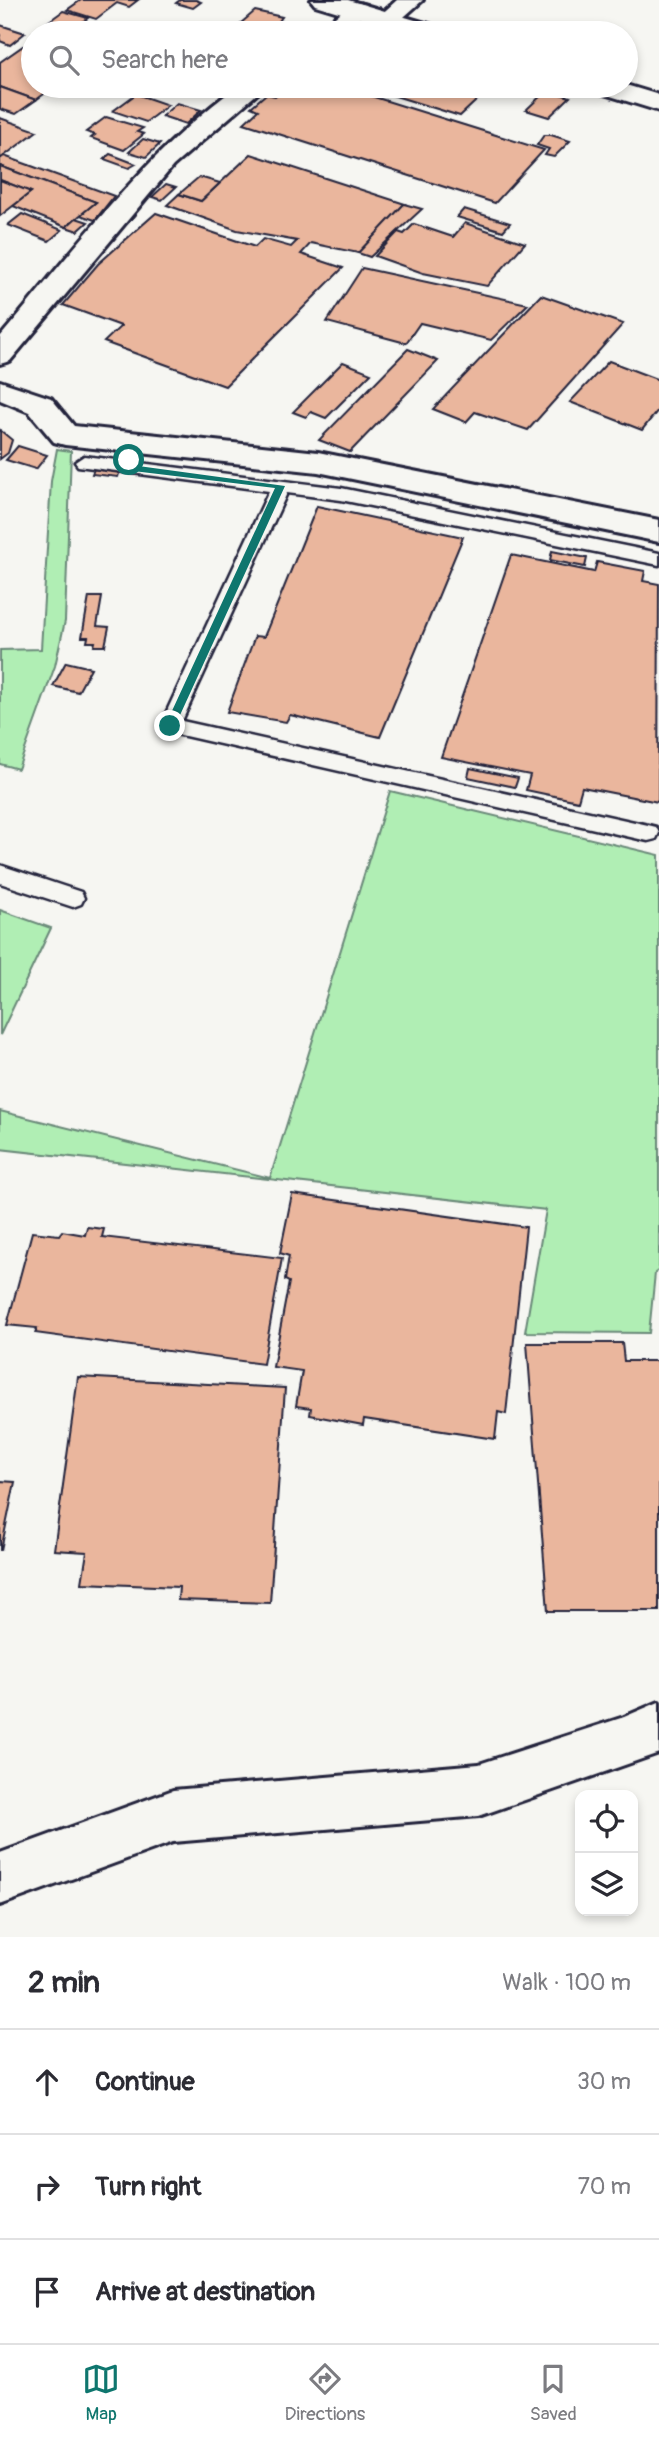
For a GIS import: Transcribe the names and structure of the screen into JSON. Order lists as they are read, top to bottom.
{
  "page": {
    "search": "Search here",
    "heading": ["2 min", "Walk · 100 m"],
    "list": [
      ["Continue", "30 m"],
      ["Turn right", "70 m"],
      "Arrive at destination"
    ],
    "nav": ["Map", "Directions", "Saved"]
  }
}
